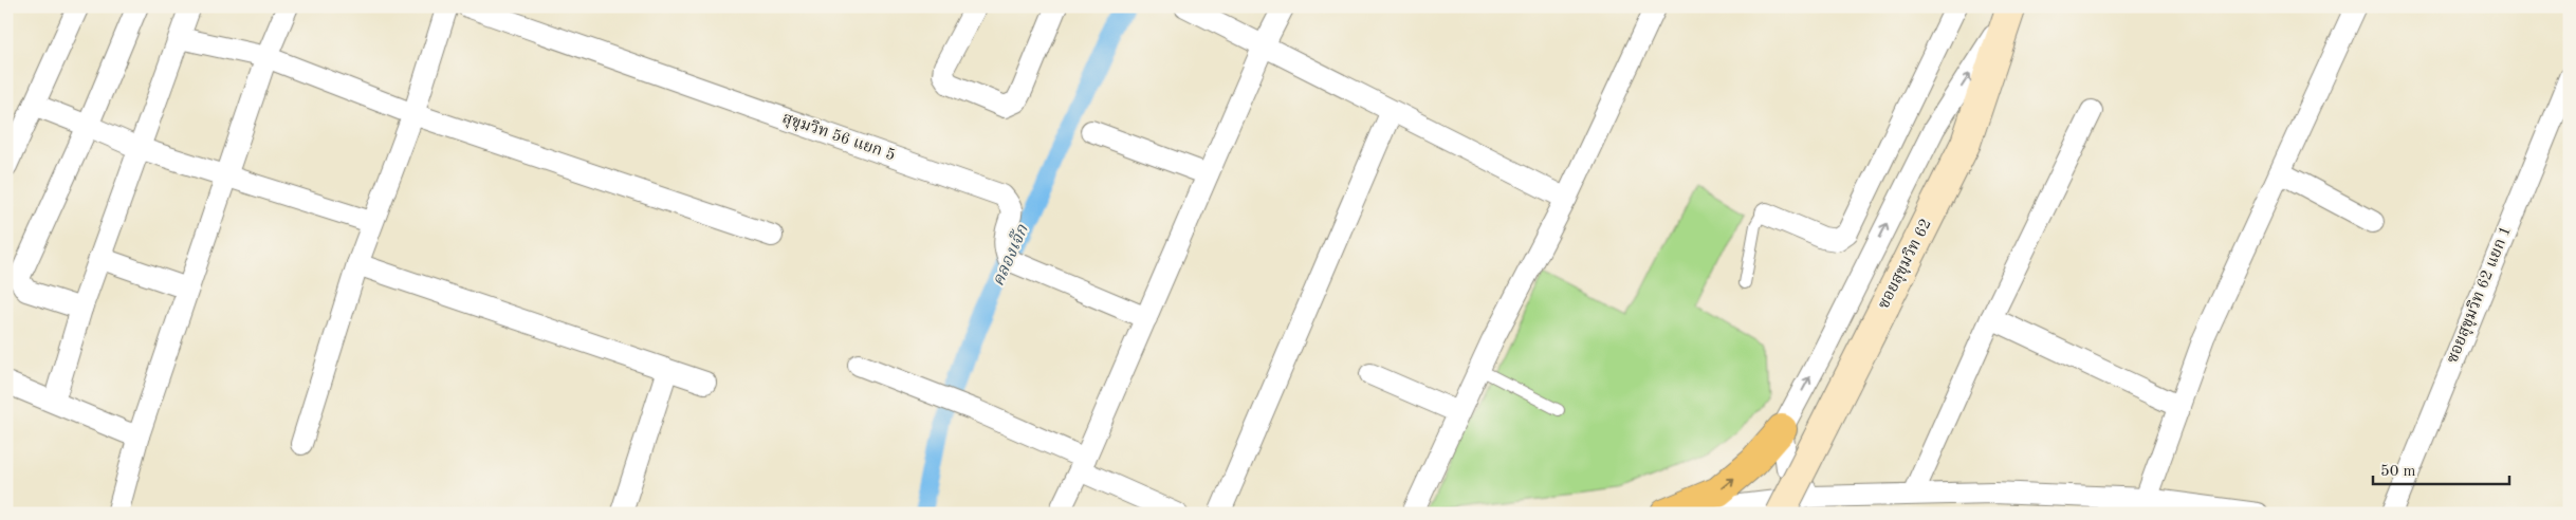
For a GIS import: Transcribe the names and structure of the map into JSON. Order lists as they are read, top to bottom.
{
  "streets": {
    "street": ["สุขุมวิท 56 แยก 5", "ซอยสุขุมวิท 62", "ซอยสุขุมวิท 62 แยก 1"]
  },
  "water": ["คลองเจ๊ก"],
  "scale_bar": "50 m"
}
